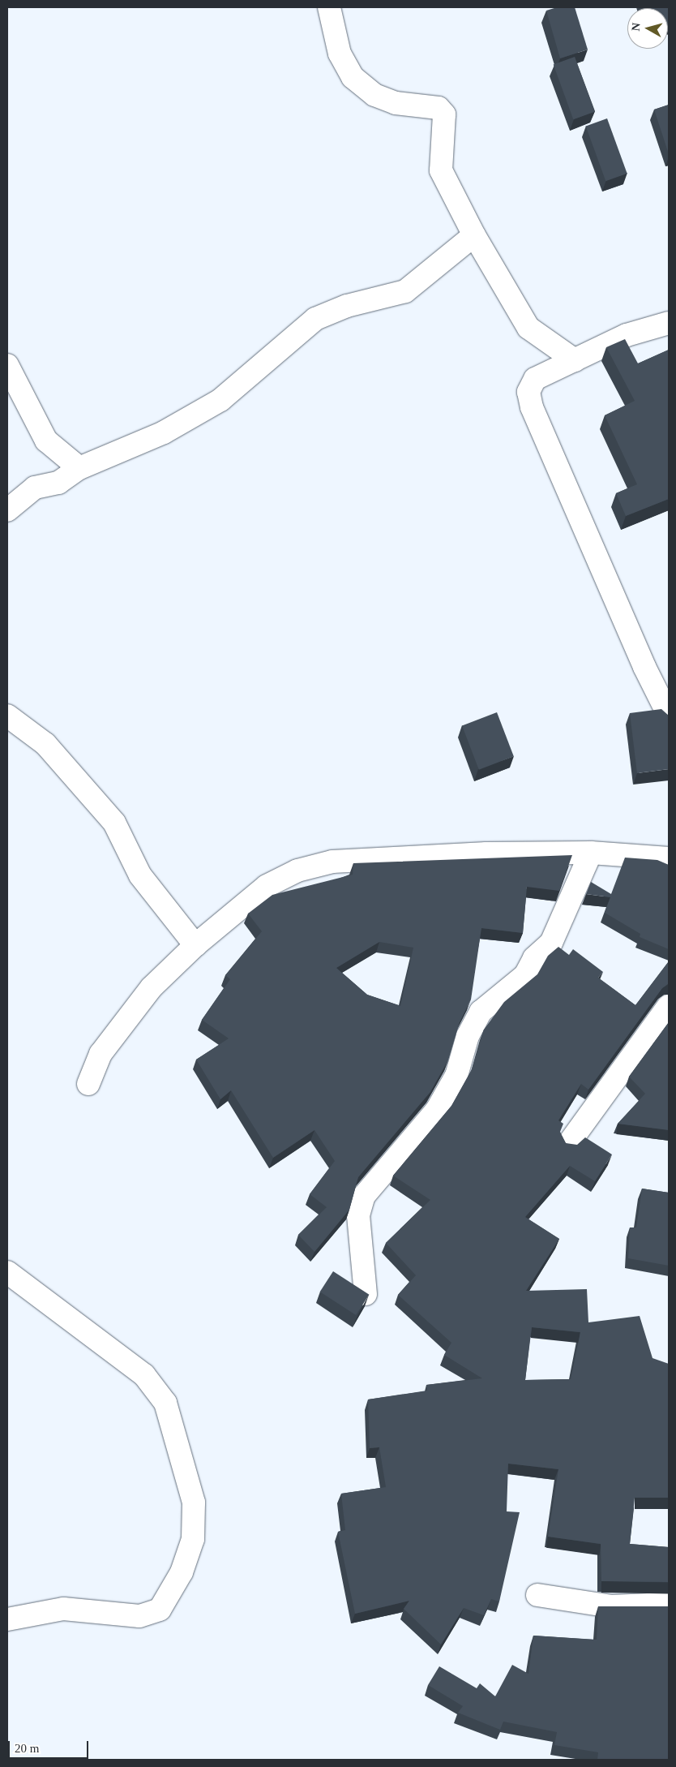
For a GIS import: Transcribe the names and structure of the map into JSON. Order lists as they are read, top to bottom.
{
  "scale_bar": "20 m",
  "north": "left"
}
